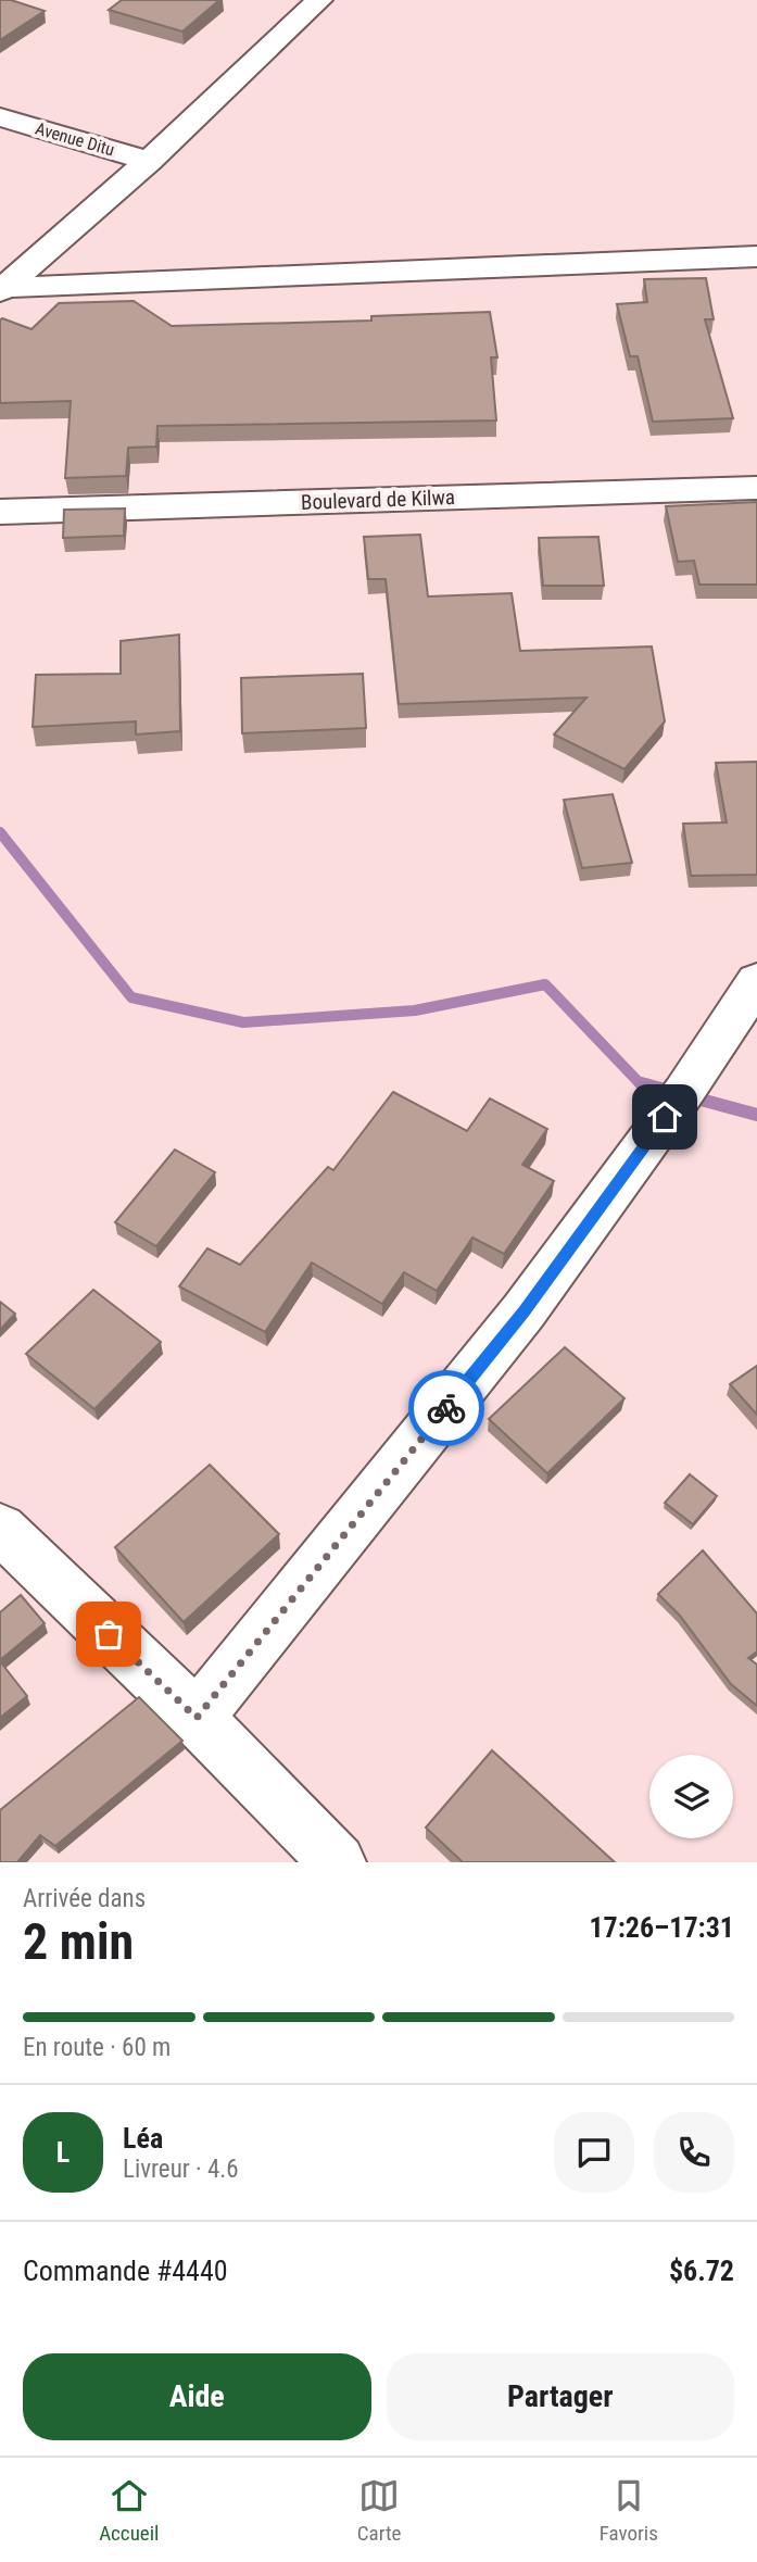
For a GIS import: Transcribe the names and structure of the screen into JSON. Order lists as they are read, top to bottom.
{
  "streets": {
    "street": ["Avenue Ditu", "Boulevard de Kilwa"]
  },
  "page": {
    "heading": ["2 min", "Arrivée dans", "17:26–17:31"],
    "panel": [
      "Léa",
      "Livreur · 4.6",
      "Commande #4440",
      "$6.72"
    ],
    "bar": "En route · 60 m",
    "round": "L",
    "buttons": ["Aide", "Partager"],
    "tabs": ["Accueil", "Carte", "Favoris"]
  }
}
